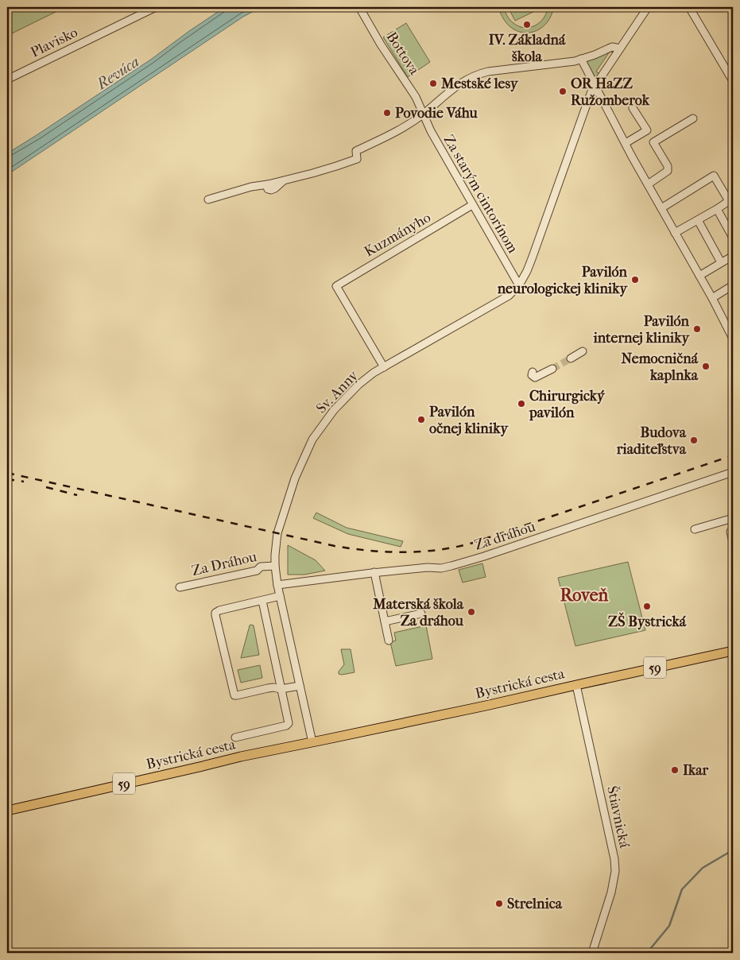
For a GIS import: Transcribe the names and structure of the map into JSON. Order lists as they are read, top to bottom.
{
  "streets": {
    "main road": ["59", "Bystrická cesta"],
    "street": [
      "Plavisko",
      "Bottova",
      "Za starým cintorínom",
      "Kuzmányho",
      "Sv. Anny",
      "Za dráhou",
      "Za Dráhou",
      "Štiavnická"
    ]
  },
  "crossings": [
    ["Bottova", "Za starým cintorínom"],
    ["Za starým cintorínom", "Kuzmányho"],
    ["Za starým cintorínom", "Sv. Anny"],
    ["Kuzmányho", "Sv. Anny"],
    ["Sv. Anny", "Za Dráhou"],
    ["Bystrická cesta", "Štiavnická"]
  ],
  "districts": ["Roveň"],
  "water": ["Revúca"],
  "places": [
    "IV. Základná škola",
    "Mestské lesy",
    "OR HaZZ Ružomberok",
    "Povodie Váhu",
    "Pavilón neurologickej kliniky",
    "Pavilón internej kliniky",
    "Nemocničná kaplnka",
    "Chirurgický pavilón",
    "Pavilón očnej kliniky",
    "Budova riaditeľstva",
    "ZŠ Bystrická",
    "Materská škola Za dráhou",
    "Ikar",
    "Strelnica"
  ]
}
